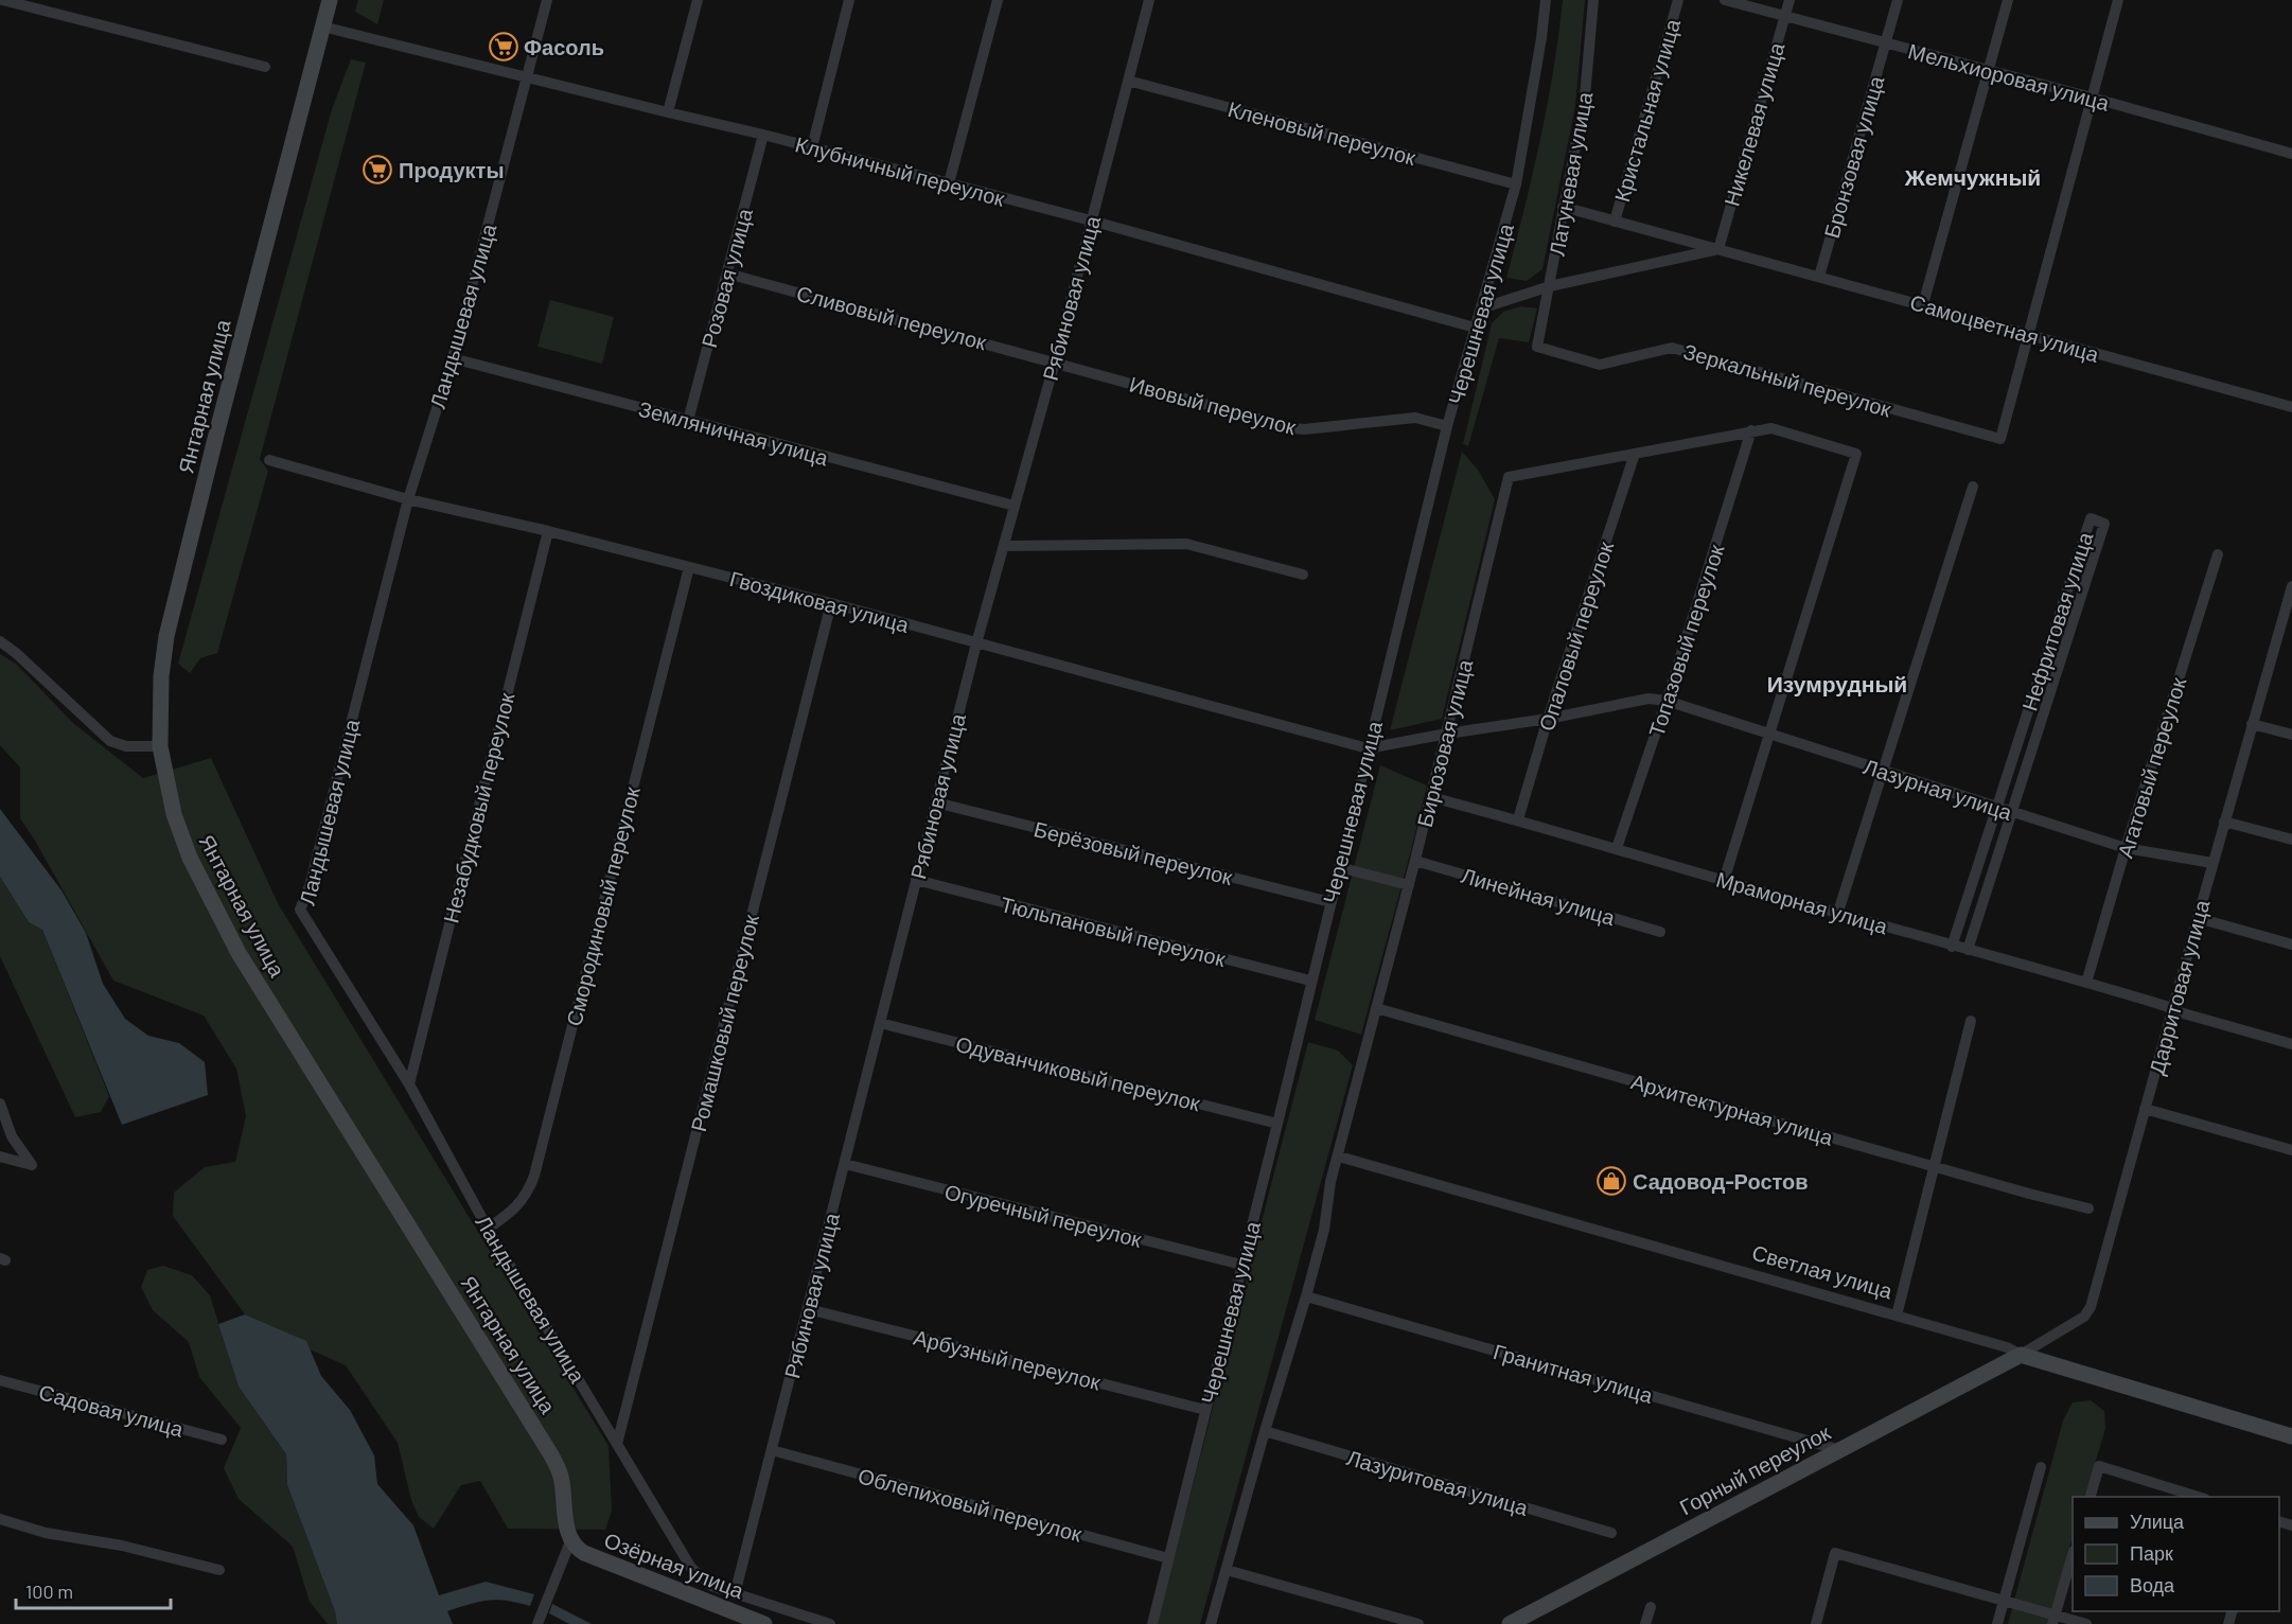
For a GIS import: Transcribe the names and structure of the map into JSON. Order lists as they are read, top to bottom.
{
  "streets": {
    "street": [
      "Мельхиоровая улица",
      "Кристальная улица",
      "Никелевая улица",
      "Кленовый переулок",
      "Бронзовая улица",
      "Клубничный переулок",
      "Латуневая улица",
      "Розовая улица",
      "Рябиновая улица",
      "Черешневая улица",
      "Ландышевая улица",
      "Сливовый переулок",
      "Самоцветная улица",
      "Зеркальный переулок",
      "Янтарная улица",
      "Ивовый переулок",
      "Земляничная улица",
      "Гвоздиковая улица",
      "Нефритовая улица",
      "Опаловый переулок",
      "Топазовый переулок",
      "Бирюзовая улица",
      "Агатовый переулок",
      "Лазурная улица",
      "Незабудковый переулок",
      "Берёзовый переулок",
      "Линейная улица",
      "Мраморная улица",
      "Смородиновый переулок",
      "Тюльпановый переулок",
      "Дарритовая улица",
      "Ромашковый переулок",
      "Одуванчиковый переулок",
      "Архитектурная улица",
      "Огуречный переулок",
      "Светлая улица",
      "Арбузный переулок",
      "Гранитная улица",
      "Садовая улица",
      "Горный переулок",
      "Лазуритовая улица",
      "Облепиховый переулок",
      "Озёрная улица"
    ]
  },
  "crossings": [
    ["Мельхиоровая улица", "Никелевая улица"],
    ["Мельхиоровая улица", "Бронзовая улица"],
    ["Кристальная улица", "Самоцветная улица"],
    ["Никелевая улица", "Самоцветная улица"],
    ["Кленовый переулок", "Рябиновая улица"],
    ["Кленовый переулок", "Черешневая улица"],
    ["Бронзовая улица", "Самоцветная улица"],
    ["Клубничный переулок", "Розовая улица"],
    ["Клубничный переулок", "Рябиновая улица"],
    ["Клубничный переулок", "Черешневая улица"],
    ["Клубничный переулок", "Ландышевая улица"],
    ["Клубничный переулок", "Янтарная улица"],
    ["Латуневая улица", "Самоцветная улица"],
    ["Латуневая улица", "Зеркальный переулок"],
    ["Розовая улица", "Сливовый переулок"],
    ["Розовая улица", "Земляничная улица"],
    ["Рябиновая улица", "Ландышевая улица"],
    ["Рябиновая улица", "Сливовый переулок"],
    ["Рябиновая улица", "Ивовый переулок"],
    ["Рябиновая улица", "Земляничная улица"],
    ["Рябиновая улица", "Гвоздиковая улица"],
    ["Рябиновая улица", "Берёзовый переулок"],
    ["Рябиновая улица", "Тюльпановый переулок"],
    ["Рябиновая улица", "Одуванчиковый переулок"],
    ["Рябиновая улица", "Огуречный переулок"],
    ["Рябиновая улица", "Арбузный переулок"],
    ["Рябиновая улица", "Облепиховый переулок"],
    ["Черешневая улица", "Самоцветная улица"],
    ["Черешневая улица", "Ивовый переулок"],
    ["Черешневая улица", "Гвоздиковая улица"],
    ["Черешневая улица", "Лазурная улица"],
    ["Черешневая улица", "Берёзовый переулок"],
    ["Черешневая улица", "Тюльпановый переулок"],
    ["Черешневая улица", "Одуванчиковый переулок"],
    ["Черешневая улица", "Огуречный переулок"],
    ["Черешневая улица", "Арбузный переулок"],
    ["Черешневая улица", "Облепиховый переулок"],
    ["Ландышевая улица", "Земляничная улица"],
    ["Ландышевая улица", "Гвоздиковая улица"],
    ["Ландышевая улица", "Незабудковый переулок"],
    ["Ландышевая улица", "Смородиновый переулок"],
    ["Ландышевая улица", "Ромашковый переулок"],
    ["Сливовый переулок", "Ивовый переулок"],
    ["Самоцветная улица", "Зеркальный переулок"],
    ["Янтарная улица", "Озёрная улица"],
    ["Гвоздиковая улица", "Лазурная улица"],
    ["Гвоздиковая улица", "Незабудковый переулок"],
    ["Гвоздиковая улица", "Смородиновый переулок"],
    ["Гвоздиковая улица", "Ромашковый переулок"],
    ["Нефритовая улица", "Лазурная улица"],
    ["Нефритовая улица", "Мраморная улица"],
    ["Опаловый переулок", "Бирюзовая улица"],
    ["Опаловый переулок", "Лазурная улица"],
    ["Опаловый переулок", "Мраморная улица"],
    ["Топазовый переулок", "Лазурная улица"],
    ["Топазовый переулок", "Мраморная улица"],
    ["Бирюзовая улица", "Лазурная улица"],
    ["Бирюзовая улица", "Линейная улица"],
    ["Бирюзовая улица", "Мраморная улица"],
    ["Бирюзовая улица", "Архитектурная улица"],
    ["Бирюзовая улица", "Светлая улица"],
    ["Бирюзовая улица", "Гранитная улица"],
    ["Бирюзовая улица", "Лазуритовая улица"],
    ["Агатовый переулок", "Лазурная улица"],
    ["Агатовый переулок", "Мраморная улица"],
    ["Лазурная улица", "Дарритовая улица"],
    ["Мраморная улица", "Дарритовая улица"],
    ["Дарритовая улица", "Светлая улица"],
    ["Дарритовая улица", "Горный переулок"],
    ["Светлая улица", "Горный переулок"],
    ["Гранитная улица", "Горный переулок"]
  ],
  "districts": ["Жемчужный", "Изумрудный"],
  "places": {
    "supermarket": ["Фасоль", "Продукты"],
    "shop": ["Садовод-Ростов"]
  },
  "legend": ["Улица", "Парк", "Вода"],
  "scale_bar": "100 m"
}
